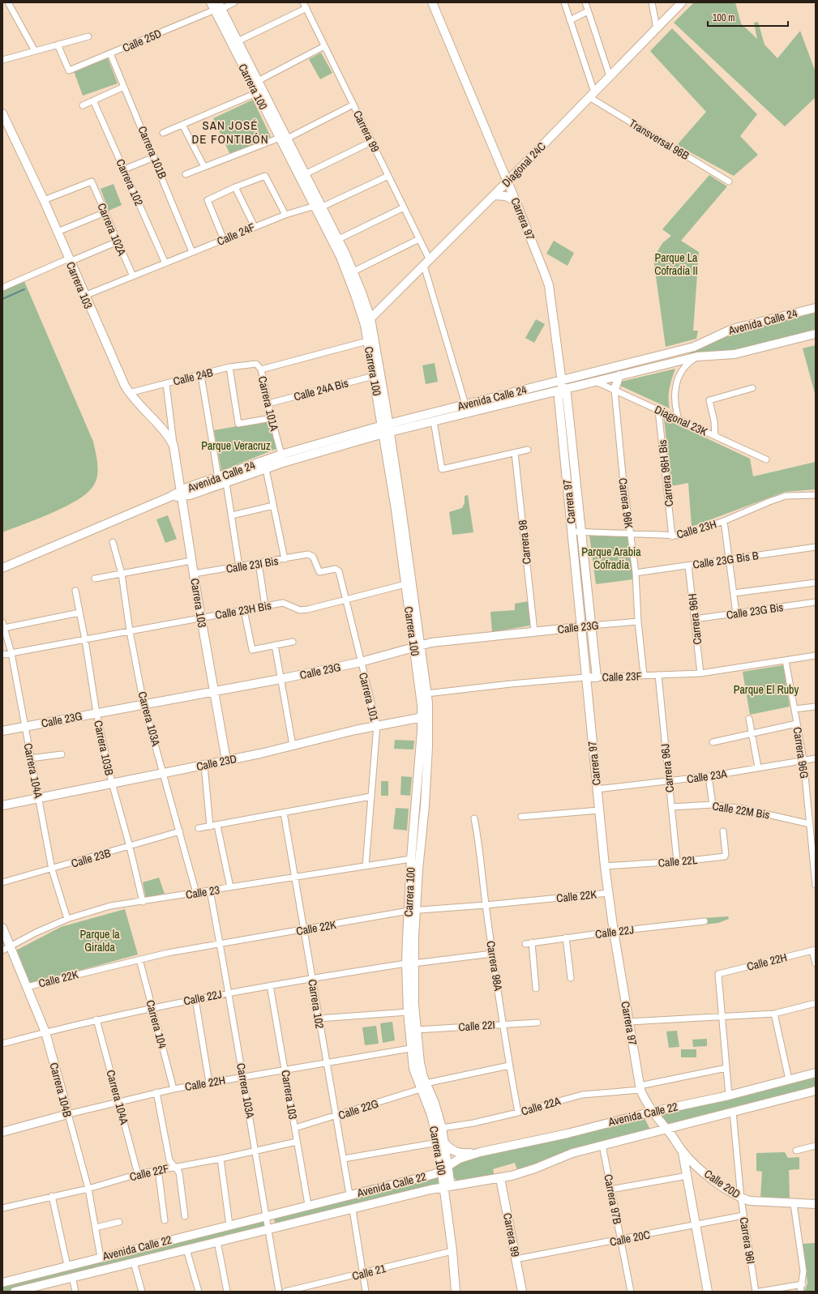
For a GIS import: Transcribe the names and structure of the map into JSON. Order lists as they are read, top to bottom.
{
  "streets": {
    "street": [
      "Calle 25D",
      "Carrera 100",
      "Carrera 99",
      "Transversal 96B",
      "Carrera 101B",
      "Diagonal 24C",
      "Carrera 102",
      "Carrera 97",
      "Carrera 102A",
      "Calle 24F",
      "Carrera 103",
      "Avenida Calle 24",
      "Calle 24B",
      "Calle 24A Bis",
      "Carrera 101A",
      "Diagonal 23K",
      "Carrera 96H Bis",
      "Carrera 96K",
      "Calle 23H",
      "Carrera 98",
      "Calle 23G Bis B",
      "Calle 23I Bis",
      "Calle 23H Bis",
      "Calle 23G Bis",
      "Carrera 96H",
      "Calle 23G",
      "Calle 23F",
      "Carrera 101",
      "Carrera 103A",
      "Carrera 103B",
      "Carrera 96G",
      "Calle 23D",
      "Carrera 96J",
      "Carrera 104A",
      "Calle 23A",
      "Calle 22M Bis",
      "Calle 23B",
      "Calle 22L",
      "Calle 23",
      "Calle 22K",
      "Calle 22J",
      "Calle 22H",
      "Carrera 98A",
      "Carrera 104",
      "Calle 22I",
      "Carrera 104B",
      "Calle 22A",
      "Calle 22G",
      "Avenida Calle 22",
      "Calle 22F",
      "Calle 20D",
      "Carrera 97B",
      "Calle 20C",
      "Carrera 96I",
      "Calle 21"
    ]
  },
  "crossings": [
    ["Calle 25D", "Carrera 100"],
    ["Calle 25D", "Carrera 101B"],
    ["Carrera 100", "Diagonal 24C"],
    ["Carrera 100", "Calle 24F"],
    ["Carrera 100", "Avenida Calle 24"],
    ["Carrera 100", "Calle 24B"],
    ["Carrera 100", "Calle 24A Bis"],
    ["Carrera 100", "Calle 23H Bis"],
    ["Carrera 100", "Calle 23G"],
    ["Carrera 100", "Calle 23F"],
    ["Carrera 100", "Calle 23D"],
    ["Carrera 100", "Calle 23"],
    ["Carrera 100", "Calle 22K"],
    ["Carrera 100", "Calle 22J"],
    ["Carrera 100", "Calle 22H"],
    ["Carrera 100", "Calle 22I"],
    ["Carrera 100", "Calle 22A"],
    ["Carrera 100", "Calle 22G"],
    ["Carrera 100", "Avenida Calle 22"],
    ["Carrera 100", "Calle 21"],
    ["Carrera 99", "Diagonal 24C"],
    ["Carrera 99", "Calle 24F"],
    ["Carrera 99", "Avenida Calle 24"],
    ["Carrera 99", "Avenida Calle 22"],
    ["Carrera 99", "Calle 20C"],
    ["Transversal 96B", "Diagonal 24C"],
    ["Carrera 101B", "Calle 24F"],
    ["Diagonal 24C", "Carrera 97"],
    ["Carrera 102", "Calle 24F"],
    ["Carrera 102", "Calle 23"],
    ["Carrera 102", "Calle 22K"],
    ["Carrera 102", "Calle 22J"],
    ["Carrera 102", "Calle 22H"],
    ["Carrera 102", "Calle 22G"],
    ["Carrera 102", "Avenida Calle 22"],
    ["Carrera 97", "Avenida Calle 24"],
    ["Carrera 97", "Calle 23H"],
    ["Carrera 97", "Calle 23G"],
    ["Carrera 97", "Calle 23F"],
    ["Carrera 97", "Calle 23A"],
    ["Carrera 97", "Calle 22L"],
    ["Carrera 97", "Calle 22K"],
    ["Carrera 97", "Calle 22J"],
    ["Carrera 97", "Calle 22A"],
    ["Carrera 97", "Avenida Calle 22"],
    ["Carrera 97", "Calle 20D"],
    ["Carrera 102A", "Calle 24F"],
    ["Carrera 102A", "Carrera 103"],
    ["Calle 24F", "Carrera 103"],
    ["Carrera 103", "Avenida Calle 24"],
    ["Carrera 103", "Calle 24B"],
    ["Carrera 103", "Calle 23I Bis"],
    ["Carrera 103", "Calle 23H Bis"],
    ["Carrera 103", "Calle 23G"],
    ["Carrera 103", "Calle 23D"],
    ["Carrera 103", "Calle 22J"],
    ["Carrera 103", "Calle 22H"],
    ["Carrera 103", "Calle 22G"],
    ["Carrera 103", "Avenida Calle 22"],
    ["Carrera 103", "Calle 22F"],
    ["Avenida Calle 24", "Carrera 101A"],
    ["Avenida Calle 24", "Diagonal 23K"],
    ["Calle 24B", "Carrera 101A"],
    ["Calle 24A Bis", "Carrera 101A"],
    ["Diagonal 23K", "Carrera 96H Bis"],
    ["Diagonal 23K", "Carrera 96K"],
    ["Carrera 96H Bis", "Calle 23H"],
    ["Carrera 96K", "Calle 23H"],
    ["Carrera 96K", "Calle 23G Bis B"],
    ["Carrera 96K", "Calle 23G"],
    ["Carrera 96K", "Calle 23F"],
    ["Carrera 98", "Calle 23G"],
    ["Calle 23G Bis B", "Carrera 96H"],
    ["Calle 23I Bis", "Carrera 101"],
    ["Calle 23H Bis", "Carrera 101"],
    ["Calle 23H Bis", "Carrera 103A"],
    ["Calle 23H Bis", "Carrera 103B"],
    ["Calle 23H Bis", "Carrera 104A"],
    ["Calle 23G Bis", "Carrera 96H"],
    ["Carrera 96H", "Calle 23F"],
    ["Calle 23G", "Carrera 101"],
    ["Calle 23G", "Carrera 103A"],
    ["Calle 23G", "Carrera 103B"],
    ["Calle 23G", "Carrera 104A"],
    ["Calle 23F", "Carrera 96G"],
    ["Calle 23F", "Carrera 96J"],
    ["Carrera 101", "Calle 23D"],
    ["Carrera 101", "Calle 23"],
    ["Carrera 103A", "Calle 23D"],
    ["Carrera 103A", "Calle 23B"],
    ["Carrera 103A", "Calle 23"],
    ["Carrera 103A", "Calle 22K"],
    ["Carrera 103A", "Calle 22J"],
    ["Carrera 103A", "Calle 22H"],
    ["Carrera 103A", "Avenida Calle 22"],
    ["Carrera 103A", "Calle 22F"],
    ["Carrera 103B", "Calle 23D"],
    ["Carrera 103B", "Calle 23B"],
    ["Carrera 103B", "Calle 23"],
    ["Carrera 96G", "Calle 23A"],
    ["Carrera 96G", "Calle 22M Bis"],
    ["Calle 23D", "Carrera 104A"],
    ["Carrera 96J", "Calle 23A"],
    ["Carrera 96J", "Calle 22M Bis"],
    ["Carrera 96J", "Calle 22L"],
    ["Carrera 104A", "Calle 23B"],
    ["Carrera 104A", "Calle 23"],
    ["Carrera 104A", "Calle 22J"],
    ["Carrera 104A", "Calle 22H"],
    ["Carrera 104A", "Calle 22F"],
    ["Calle 23", "Carrera 104B"],
    ["Calle 22K", "Carrera 98A"],
    ["Calle 22K", "Carrera 104"],
    ["Calle 22K", "Carrera 104B"],
    ["Calle 22J", "Carrera 98A"],
    ["Calle 22J", "Carrera 104"],
    ["Calle 22J", "Carrera 104B"],
    ["Calle 22H", "Carrera 104"],
    ["Calle 22H", "Carrera 104B"],
    ["Carrera 98A", "Calle 22I"],
    ["Carrera 98A", "Calle 22A"],
    ["Carrera 98A", "Calle 22G"],
    ["Carrera 104B", "Avenida Calle 22"],
    ["Carrera 104B", "Calle 22F"],
    ["Avenida Calle 22", "Calle 20D"],
    ["Avenida Calle 22", "Carrera 97B"],
    ["Avenida Calle 22", "Carrera 96I"],
    ["Calle 20D", "Carrera 96I"],
    ["Carrera 97B", "Calle 20C"],
    ["Calle 20C", "Carrera 96I"]
  ],
  "districts": ["SAN JOSÉ DE FONTIBÓN"],
  "parks": [
    "Parque La Cofradía II",
    "Parque Veracruz",
    "Parque Arabia Cofradía",
    "Parque El Ruby",
    "Parque la Giralda"
  ],
  "scale_bar": "100 m"
}
